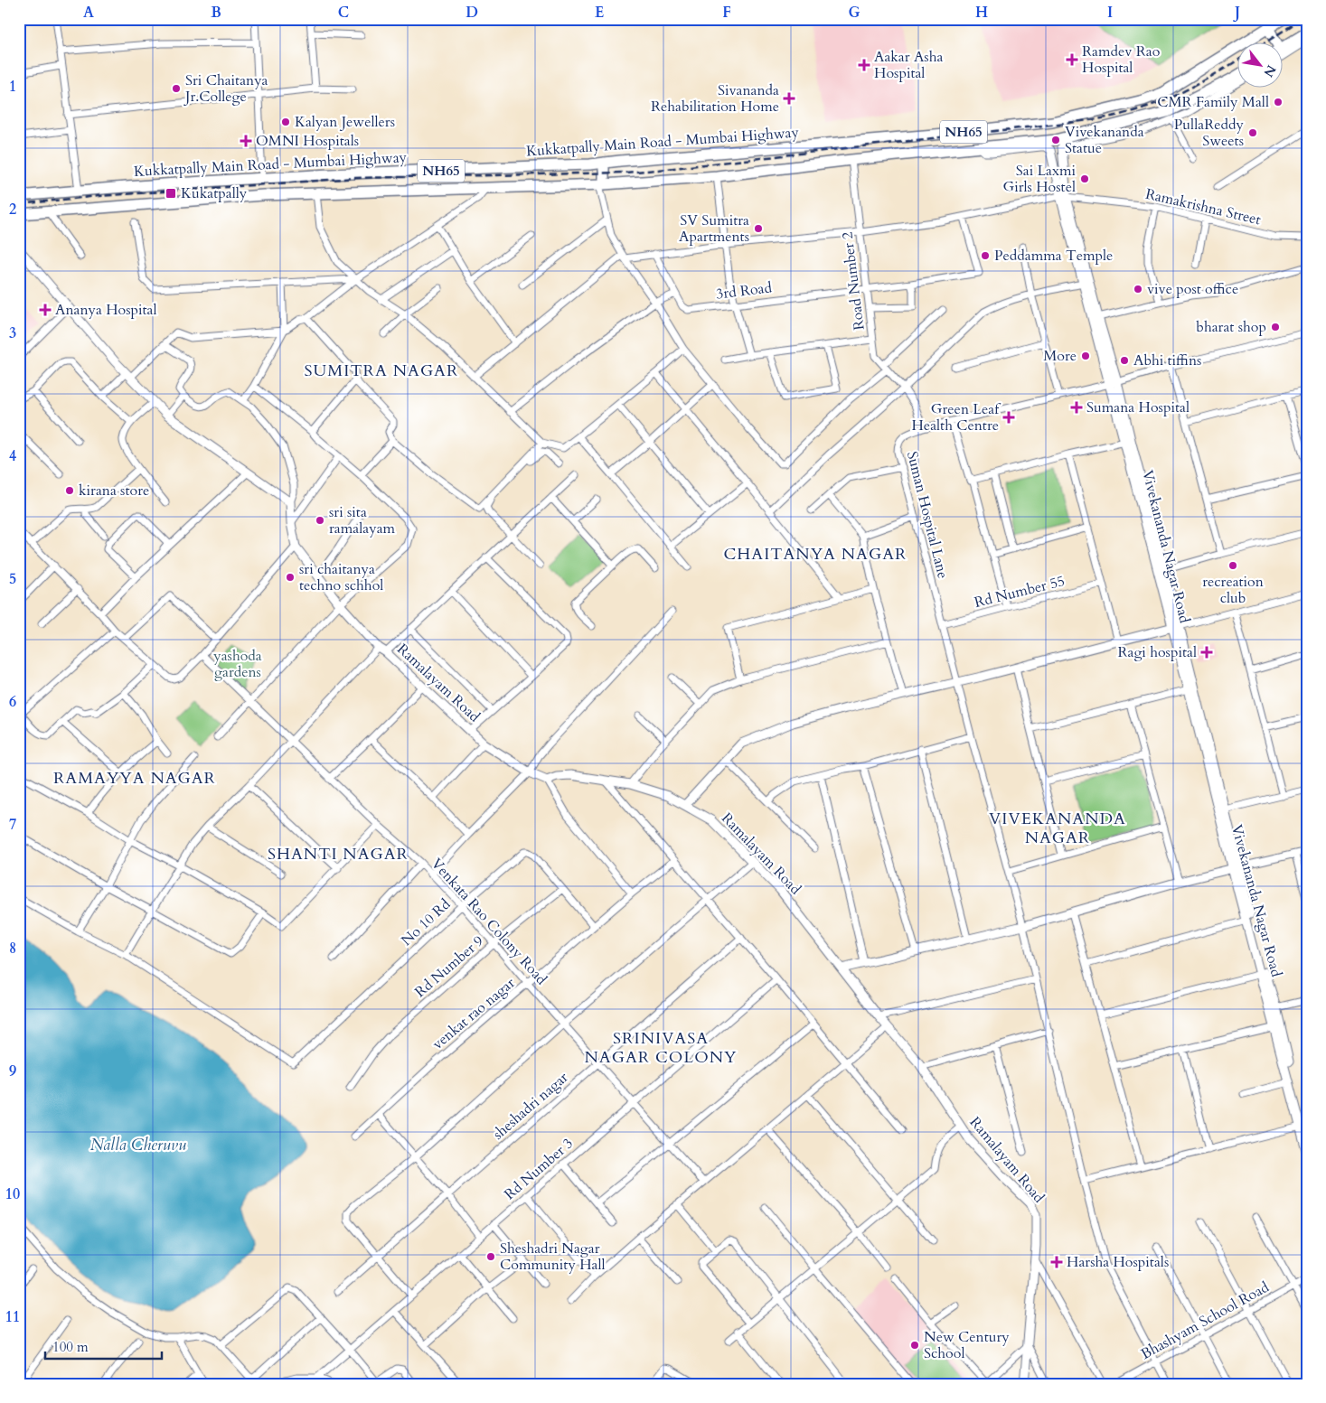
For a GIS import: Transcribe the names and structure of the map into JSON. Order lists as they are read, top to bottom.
{
  "streets": {
    "highway": ["NH65", "Kukkatpally Main Road - Mumbai Highway"],
    "street": [
      "Ramakrishna Street",
      "Road Number 2",
      "3rd Road",
      "Suman Hospital Lane",
      "Vivekananda Nagar Road",
      "Rd Number 55",
      "Ramalayam Road",
      "Venkata Rao Colony Road",
      "No 10 Rd",
      "Rd Number 9",
      "venkat rao nagar",
      "sheshadri nagar",
      "Rd Number 3",
      "Bhashyam School Road"
    ]
  },
  "crossings": [
    ["Kukkatpally Main Road - Mumbai Highway", "Road Number 2"],
    ["Kukkatpally Main Road - Mumbai Highway", "Vivekananda Nagar Road"],
    ["Ramakrishna Street", "Road Number 2"],
    ["Ramakrishna Street", "3rd Road"],
    ["Ramakrishna Street", "Vivekananda Nagar Road"],
    ["Road Number 2", "3rd Road"],
    ["Road Number 2", "Suman Hospital Lane"],
    ["Suman Hospital Lane", "Vivekananda Nagar Road"],
    ["Suman Hospital Lane", "Rd Number 55"],
    ["Suman Hospital Lane", "Bhashyam School Road"],
    ["Venkata Rao Colony Road", "No 10 Rd"],
    ["Venkata Rao Colony Road", "Rd Number 9"],
    ["Venkata Rao Colony Road", "venkat rao nagar"],
    ["Venkata Rao Colony Road", "sheshadri nagar"],
    ["Venkata Rao Colony Road", "Rd Number 3"],
    ["No 10 Rd", "Rd Number 9"],
    ["No 10 Rd", "venkat rao nagar"]
  ],
  "districts": [
    "SUMITRA NAGAR",
    "CHAITANYA NAGAR",
    "RAMAYYA NAGAR",
    "VIVEKANANDA NAGAR",
    "SHANTI NAGAR",
    "SRINIVASA NAGAR COLONY"
  ],
  "water": ["Nalla Cheruvu"],
  "parks": ["yashoda gardens"],
  "places": {
    "health": [
      "Ramdev Rao Hospital",
      "Aakar Asha Hospital",
      "Sivananda Rehabilitation Home",
      "OMNI Hospitals",
      "Ananya Hospital",
      "Sumana Hospital",
      "Green Leaf Health Centre",
      "Ragi hospital",
      "Harsha Hospitals"
    ],
    "other": [
      "Sri Chaitanya Jr.College",
      "CMR Family Mall",
      "Kalyan Jewellers",
      "PullaReddy Sweets",
      "Vivekananda Statue",
      "Sai Laxmi Girls Hostel",
      "SV Sumitra Apartments",
      "Peddamma Temple",
      "vive post office",
      "bharat shop",
      "More",
      "Abhi tiffins",
      "kirana store",
      "sri sita ramalayam",
      "recreation club",
      "sri chaitanya techno schhol",
      "Sheshadri Nagar Community Hall",
      "New Century School"
    ],
    "transit": ["Kukatpally"]
  },
  "scale_bar": "100 m",
  "north": "bottom right",
  "grid": {
    "columns": [
      "A",
      "B",
      "C",
      "D",
      "E",
      "F",
      "G",
      "H",
      "I",
      "J"
    ],
    "rows": [
      "1",
      "2",
      "3",
      "4",
      "5",
      "6",
      "7",
      "8",
      "9",
      "10",
      "11"
    ]
  }
}
